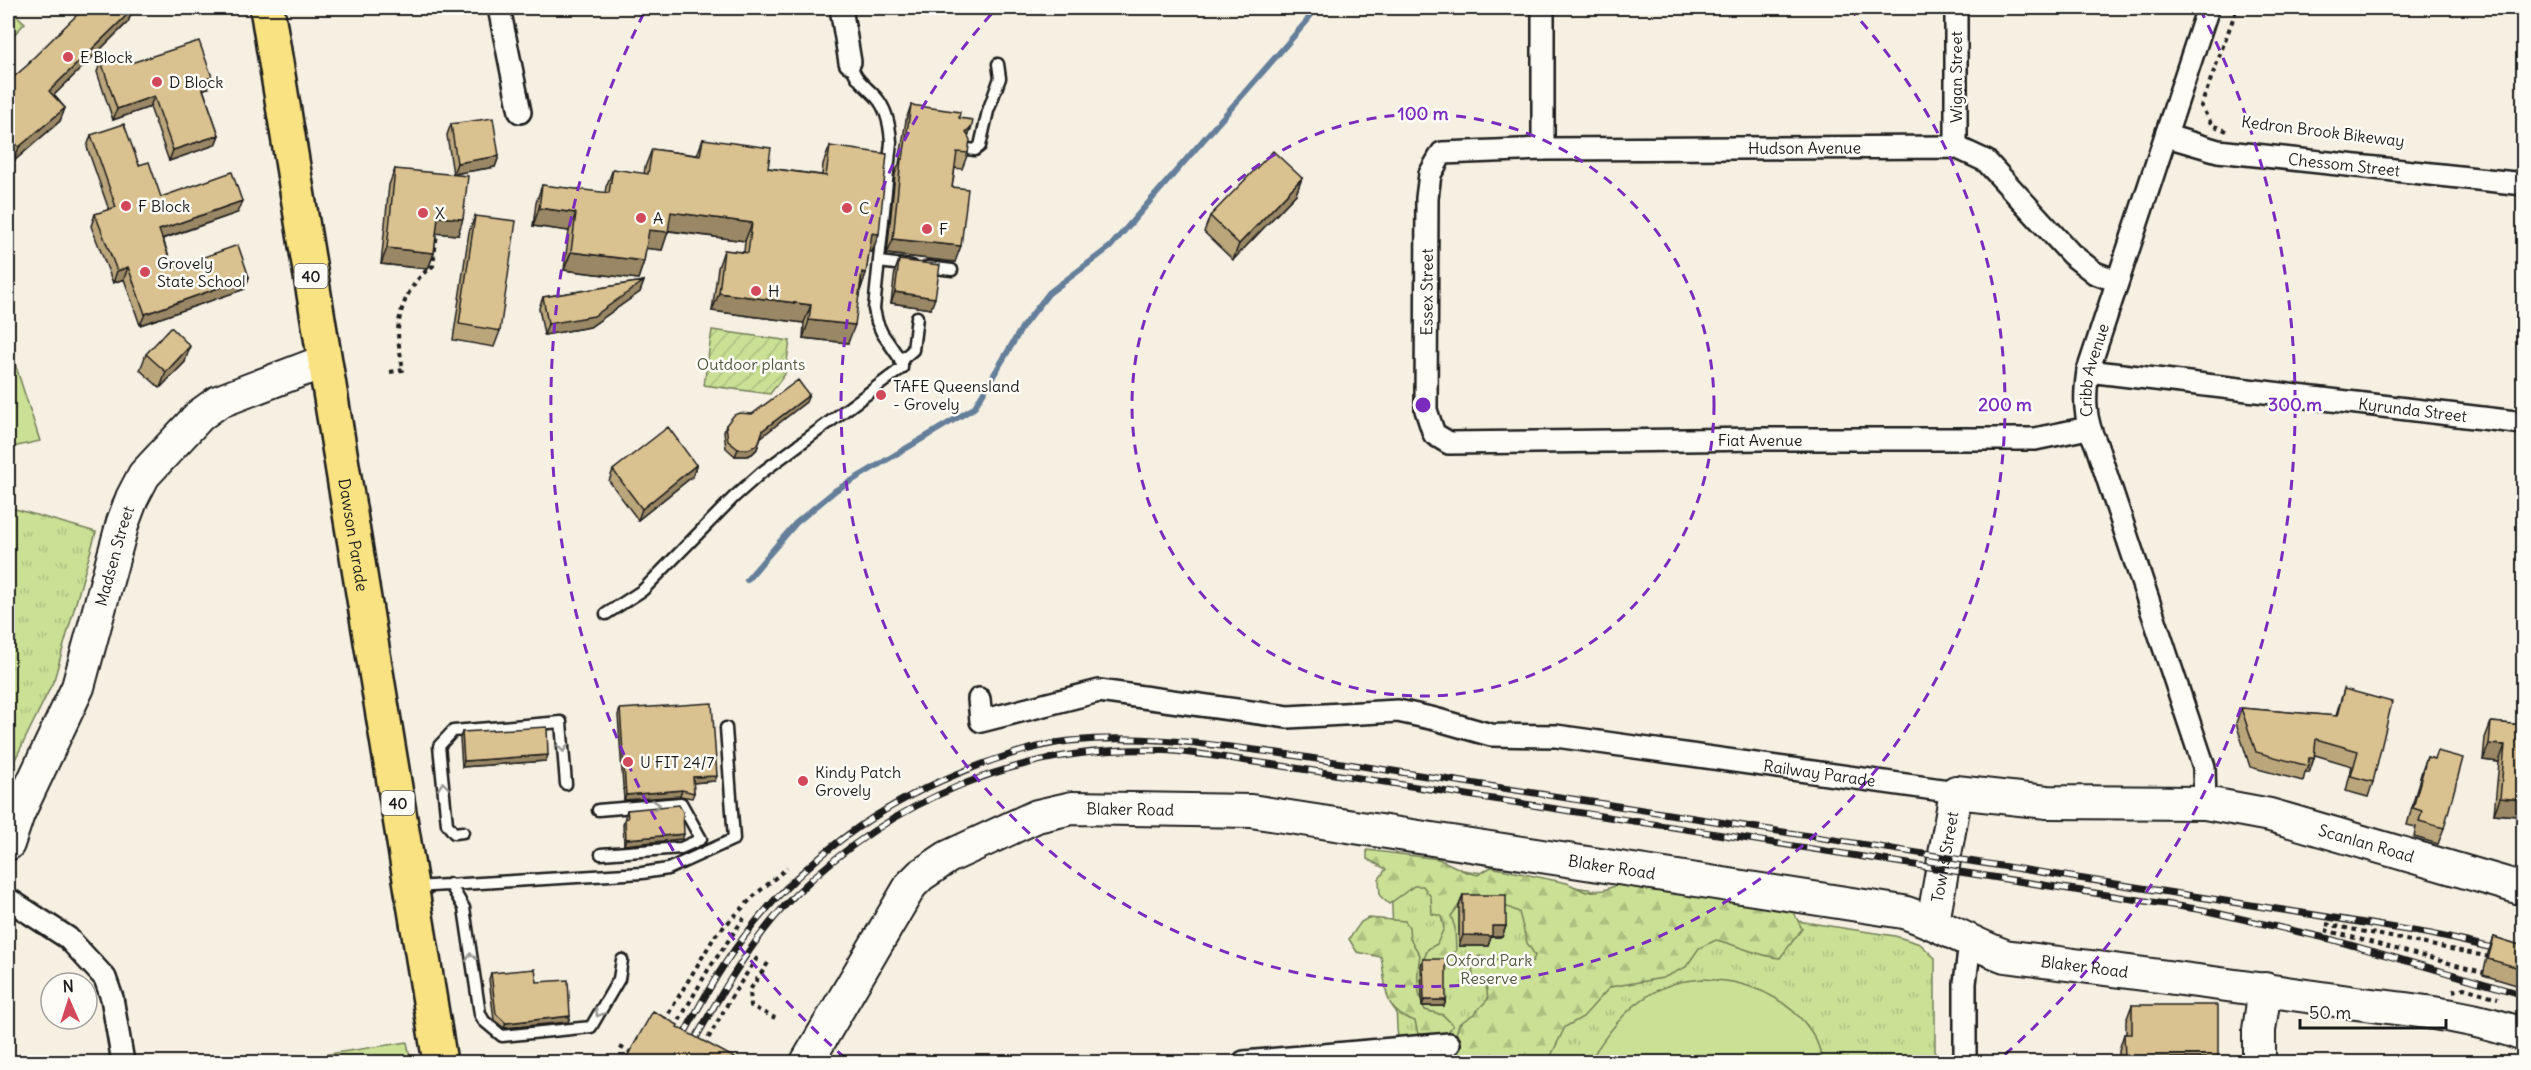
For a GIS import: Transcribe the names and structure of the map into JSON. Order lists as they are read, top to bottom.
{
  "streets": {
    "main road": ["40", "Dawson Parade"],
    "street": [
      "Wigan Street",
      "Hudson Avenue",
      "Chessom Street",
      "Essex Street",
      "Cribb Avenue",
      "Kyrunda Street",
      "Fiat Avenue",
      "Madsen Street",
      "Railway Parade",
      "Blaker Road",
      "Scanlan Road",
      "Towns Street"
    ],
    "path": ["Kedron Brook Bikeway"]
  },
  "crossings": [
    ["Wigan Street", "Hudson Avenue"],
    ["Hudson Avenue", "Essex Street"],
    ["Hudson Avenue", "Cribb Avenue"],
    ["Chessom Street", "Cribb Avenue"],
    ["Essex Street", "Fiat Avenue"],
    ["Cribb Avenue", "Kyrunda Street"],
    ["Cribb Avenue", "Fiat Avenue"],
    ["Cribb Avenue", "Railway Parade"],
    ["Cribb Avenue", "Scanlan Road"],
    ["Dawson Parade", "Madsen Street"],
    ["Railway Parade", "Scanlan Road"],
    ["Railway Parade", "Towns Street"],
    ["Blaker Road", "Towns Street"]
  ],
  "parks": ["Outdoor plants", "Oxford Park Reserve"],
  "places": [
    "E Block",
    "D Block",
    "F Block",
    "C",
    "X",
    "A",
    "F",
    "Grovely State School",
    "H",
    "TAFE Queensland - Grovely",
    "U FIT 24/7",
    "Kindy Patch Grovely"
  ],
  "scale_bar": "50 m",
  "north": "top",
  "rings": ["100 m", "200 m", "300 m"]
}
